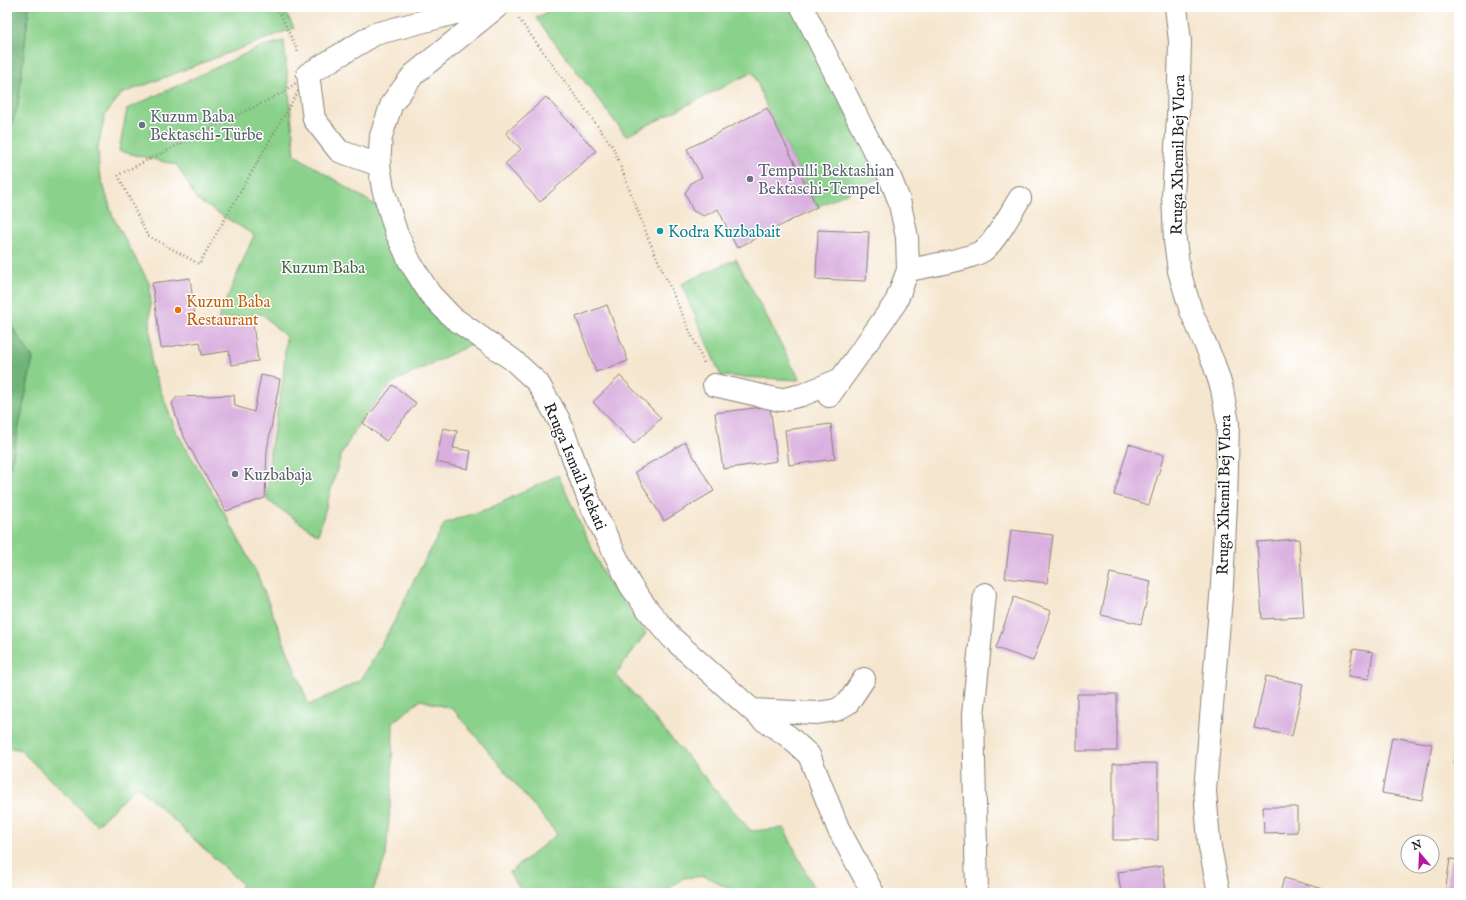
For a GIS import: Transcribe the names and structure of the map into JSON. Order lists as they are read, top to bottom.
{
  "streets": {
    "street": ["Rruga Xhemil Bej Vlora", "Rruga Ismail Mekati"]
  },
  "parks": ["Kuzum Baba"],
  "places": [
    "Kuzum Baba Bektaschi-Türbe",
    "Tempulli Bektashian Bektaschi-Tempel",
    "Kodra Kuzbabait",
    "Kuzum Baba Restaurant",
    "Kuzbabaja"
  ],
  "north": "top"
}
